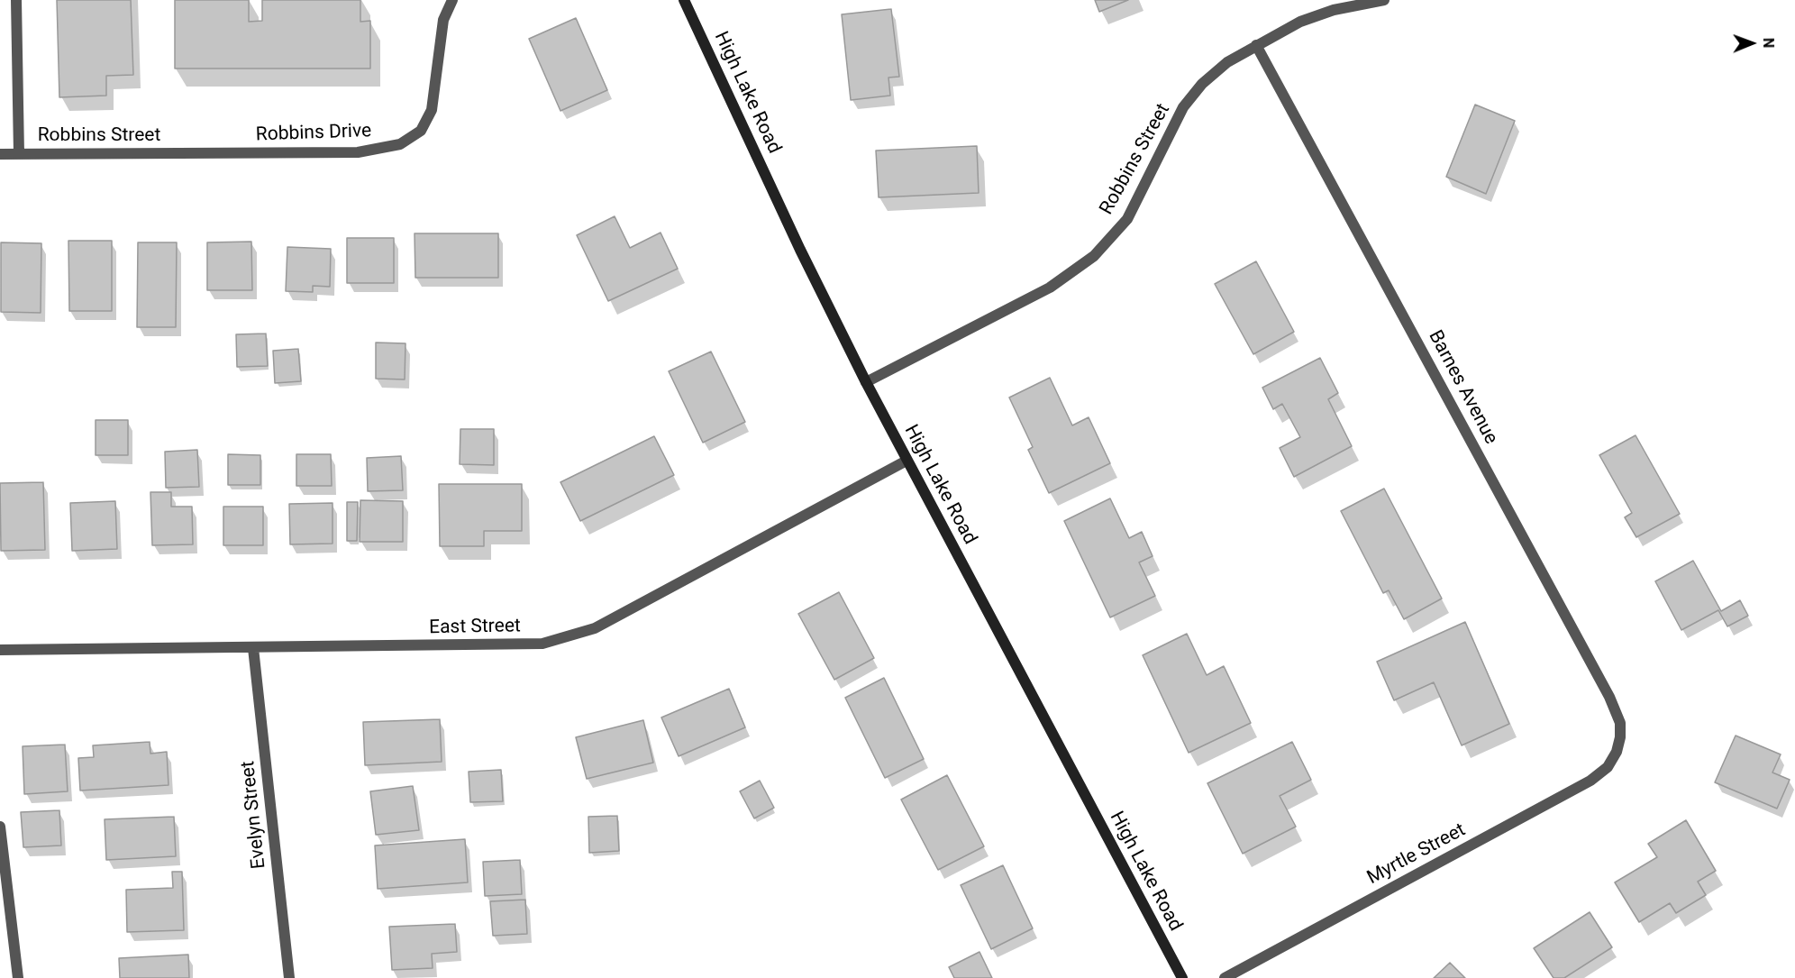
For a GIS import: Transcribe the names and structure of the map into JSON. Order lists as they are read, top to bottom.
{
  "streets": {
    "street": [
      "High Lake Road",
      "Robbins Drive",
      "Robbins Street",
      "Barnes Avenue",
      "East Street",
      "Evelyn Street",
      "Myrtle Street"
    ]
  },
  "crossings": [
    ["High Lake Road", "Robbins Street"],
    ["High Lake Road", "East Street"],
    ["Robbins Drive", "Robbins Street"],
    ["Robbins Street", "Barnes Avenue"],
    ["Barnes Avenue", "Myrtle Street"],
    ["East Street", "Evelyn Street"]
  ],
  "north": "right"
}
